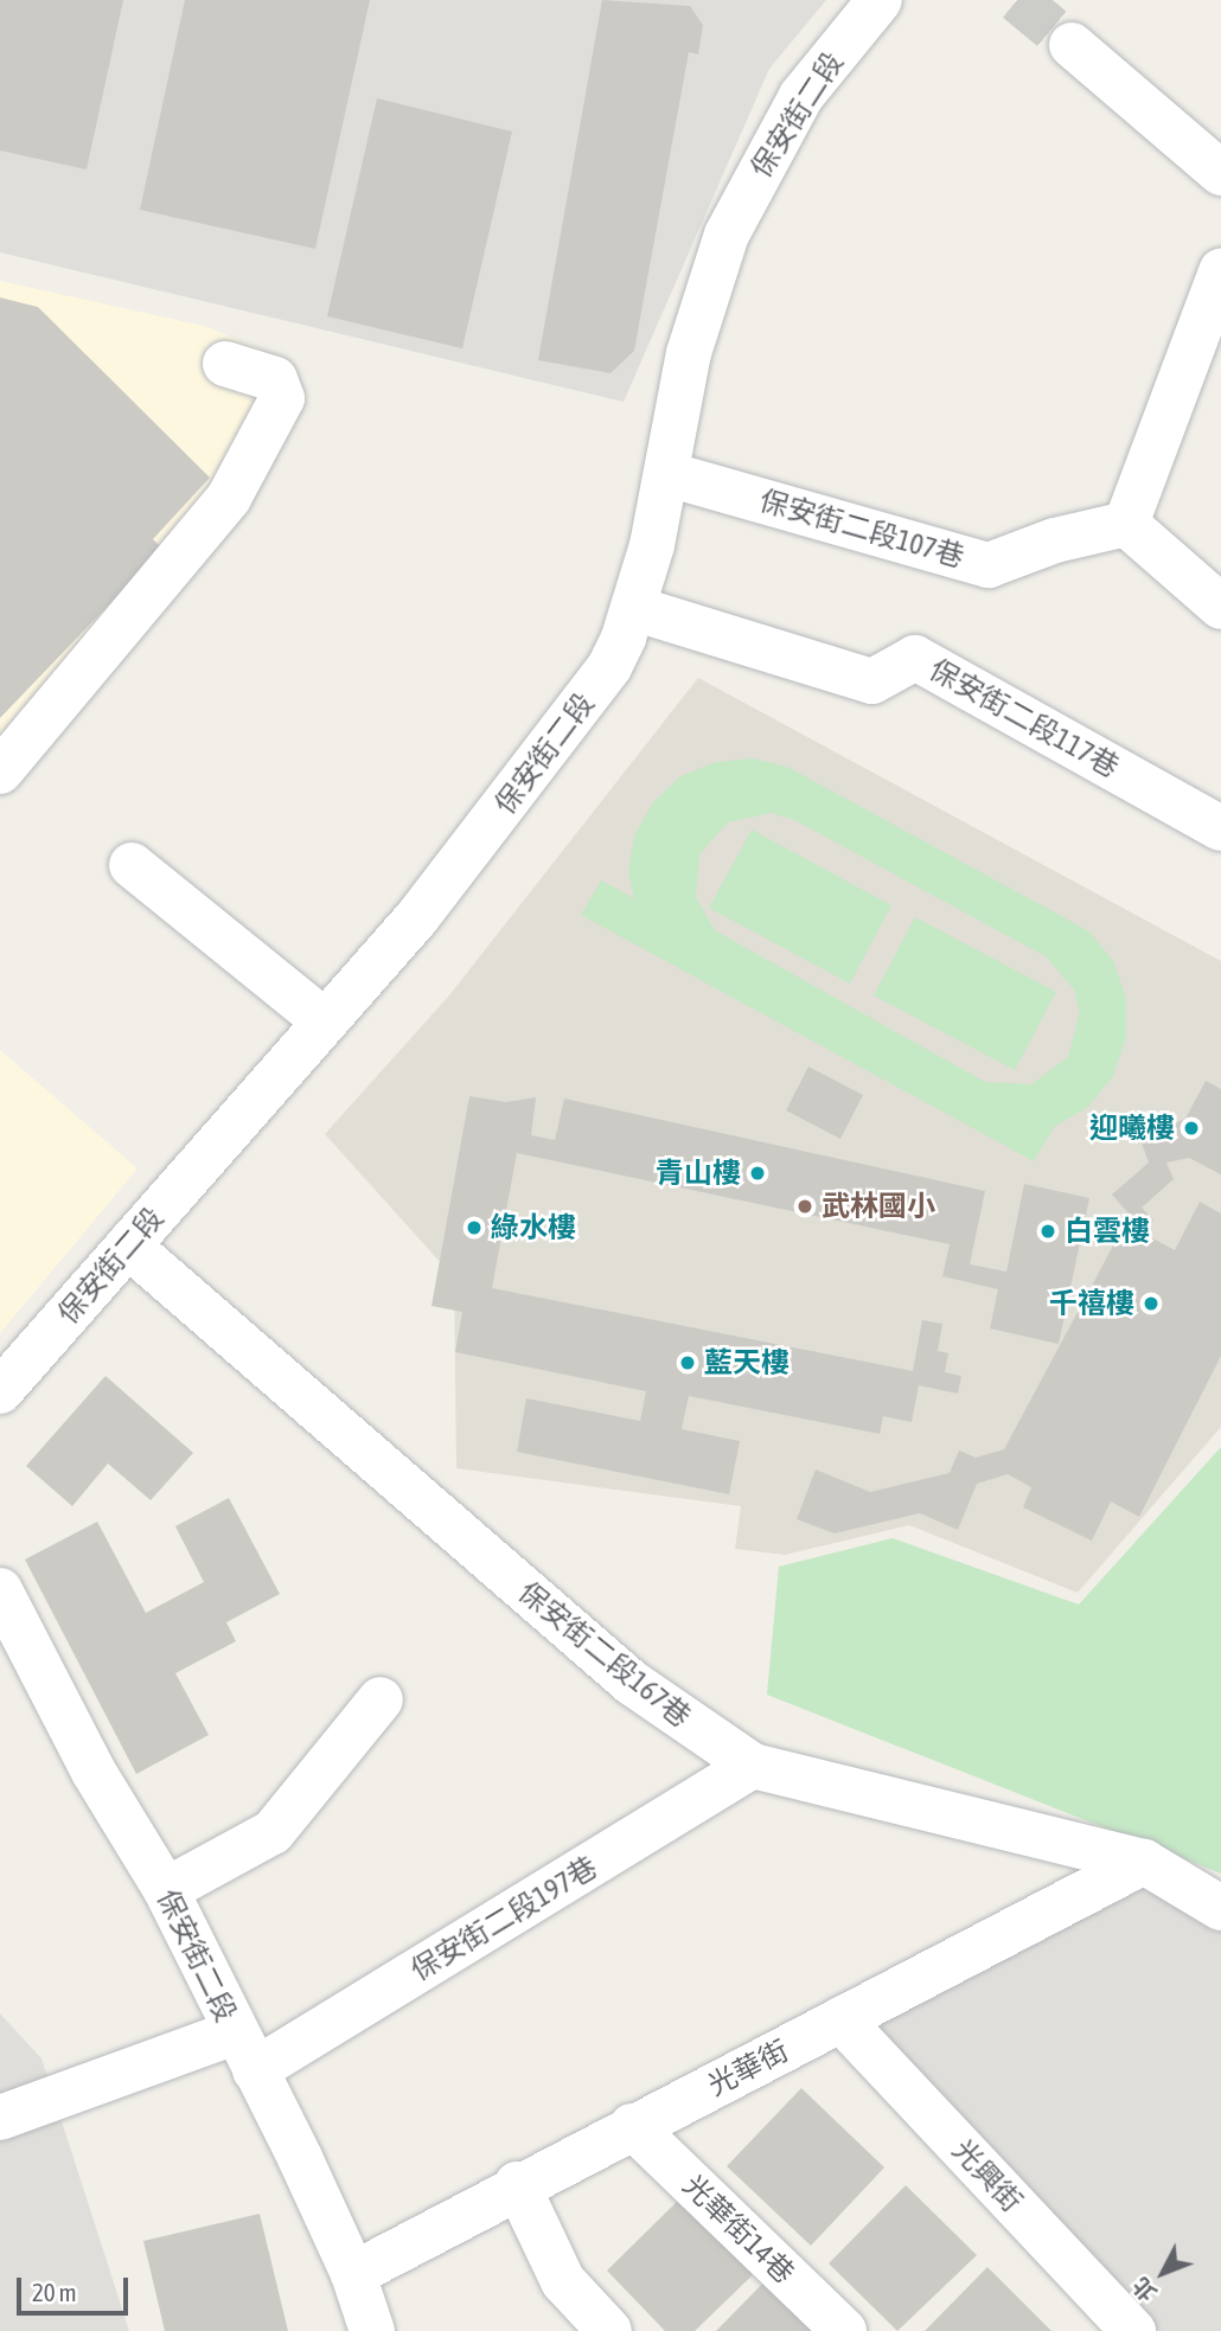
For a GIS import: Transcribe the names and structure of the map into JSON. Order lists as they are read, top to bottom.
{
  "streets": {
    "street": [
      "保安街二段",
      "保安街二段107巷",
      "保安街二段117巷",
      "保安街二段167巷",
      "保安街二段197巷",
      "光華街",
      "光興街",
      "光華街14巷"
    ]
  },
  "crossings": [
    ["保安街二段", "保安街二段107巷"],
    ["保安街二段", "保安街二段117巷"],
    ["保安街二段", "保安街二段167巷"],
    ["保安街二段", "保安街二段197巷"],
    ["保安街二段", "光華街"],
    ["保安街二段167巷", "保安街二段197巷"],
    ["保安街二段167巷", "光華街"],
    ["光華街", "光興街"],
    ["光華街", "光華街14巷"]
  ],
  "places": [
    "迎曦樓",
    "青山樓",
    "武林國小",
    "綠水樓",
    "白雲樓",
    "千禧樓",
    "藍天樓"
  ],
  "scale_bar": "20 m",
  "north": "bottom left"
}
